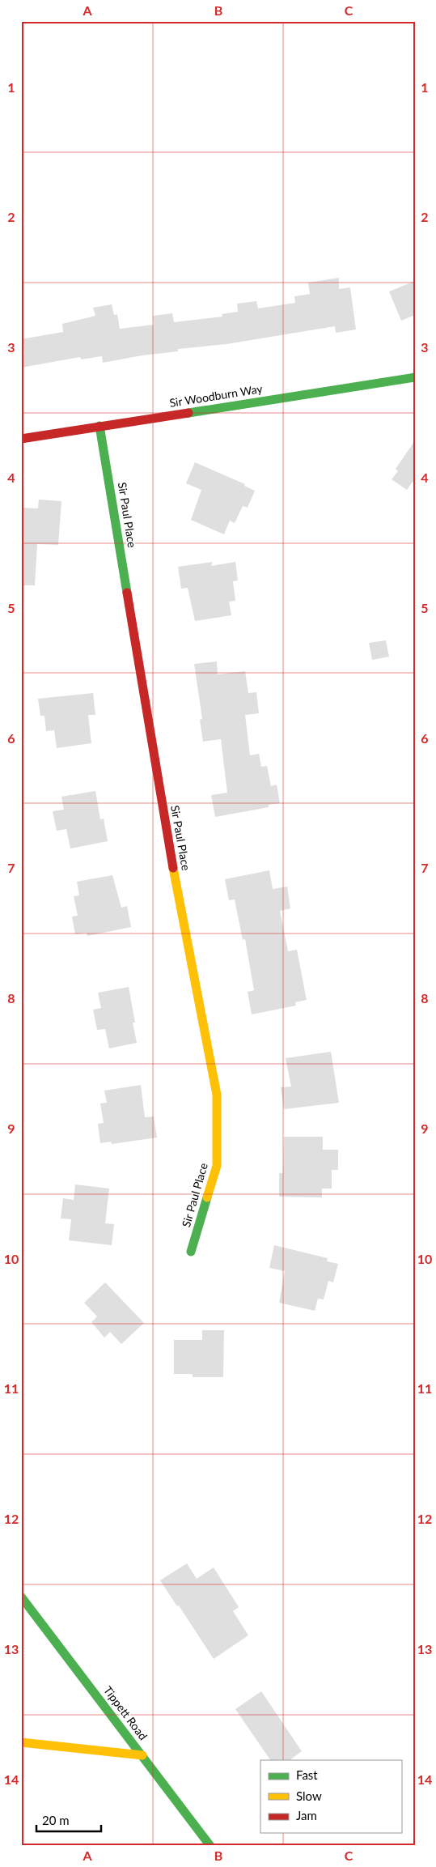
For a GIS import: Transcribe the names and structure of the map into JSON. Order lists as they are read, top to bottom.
{
  "streets": {
    "street": ["Sir Woodburn Way", "Sir Paul Place", "Tippett Road"]
  },
  "crossings": [
    ["Sir Woodburn Way", "Sir Paul Place"]
  ],
  "legend": ["Fast", "Slow", "Jam"],
  "scale_bar": "20 m",
  "grid": {
    "columns": ["A", "B", "C"],
    "rows": [
      "1",
      "2",
      "3",
      "4",
      "5",
      "6",
      "7",
      "8",
      "9",
      "10",
      "11",
      "12",
      "13",
      "14"
    ]
  }
}
